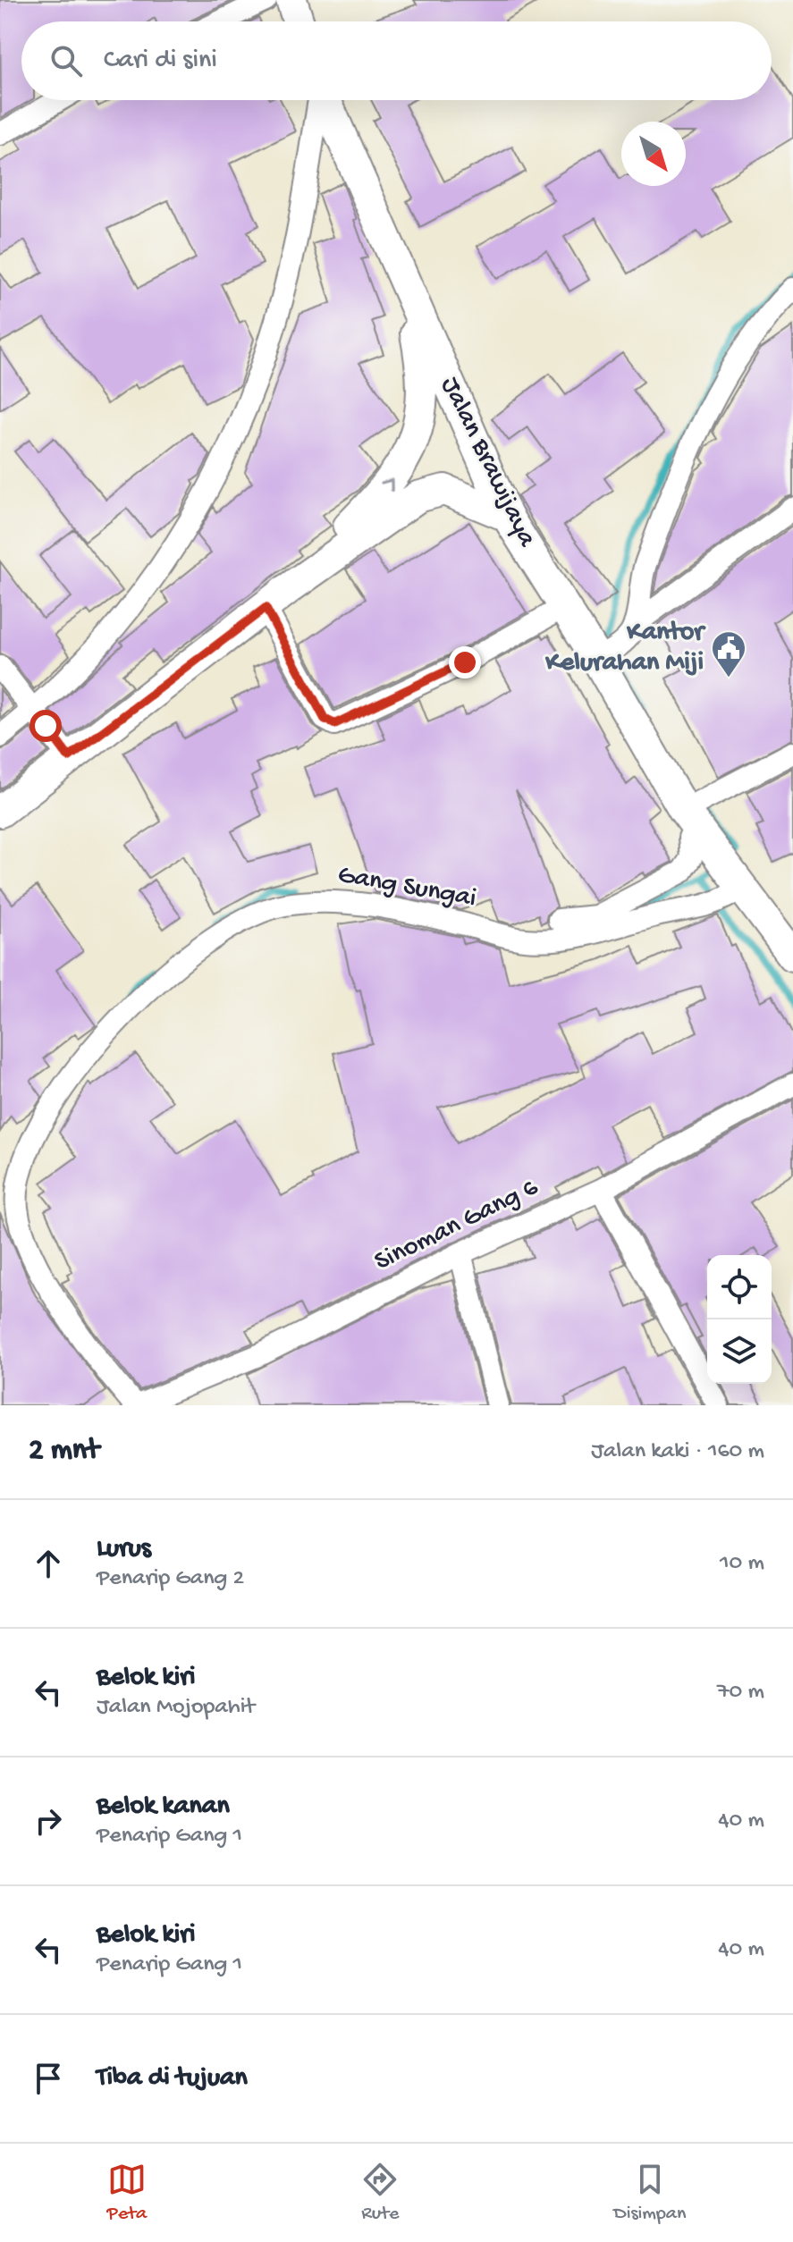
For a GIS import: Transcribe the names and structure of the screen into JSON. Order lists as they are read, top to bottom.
{
  "streets": {
    "main road": ["Jalan Brawijaya"],
    "street": ["Gang Sungai", "Sinoman Gang 6"]
  },
  "crossings": [
    ["Jalan Brawijaya", "Gang Sungai"],
    ["Gang Sungai", "Sinoman Gang 6"]
  ],
  "places": {
    "public building": ["Kantor Kelurahan Miji"]
  },
  "north": "bottom right",
  "page": {
    "search": "Cari di sini",
    "heading": ["2 mnt", "Jalan kaki · 160 m"],
    "list": [
      ["Lurus", "Penarip Gang 2", "10 m"],
      ["Belok kiri", "Jalan Mojopahit", "70 m"],
      ["Belok kanan", "Penarip Gang 1", "40 m"],
      ["Belok kiri", "Penarip Gang 1", "40 m"],
      "Tiba di tujuan"
    ],
    "nav": ["Peta", "Rute", "Disimpan"]
  }
}
